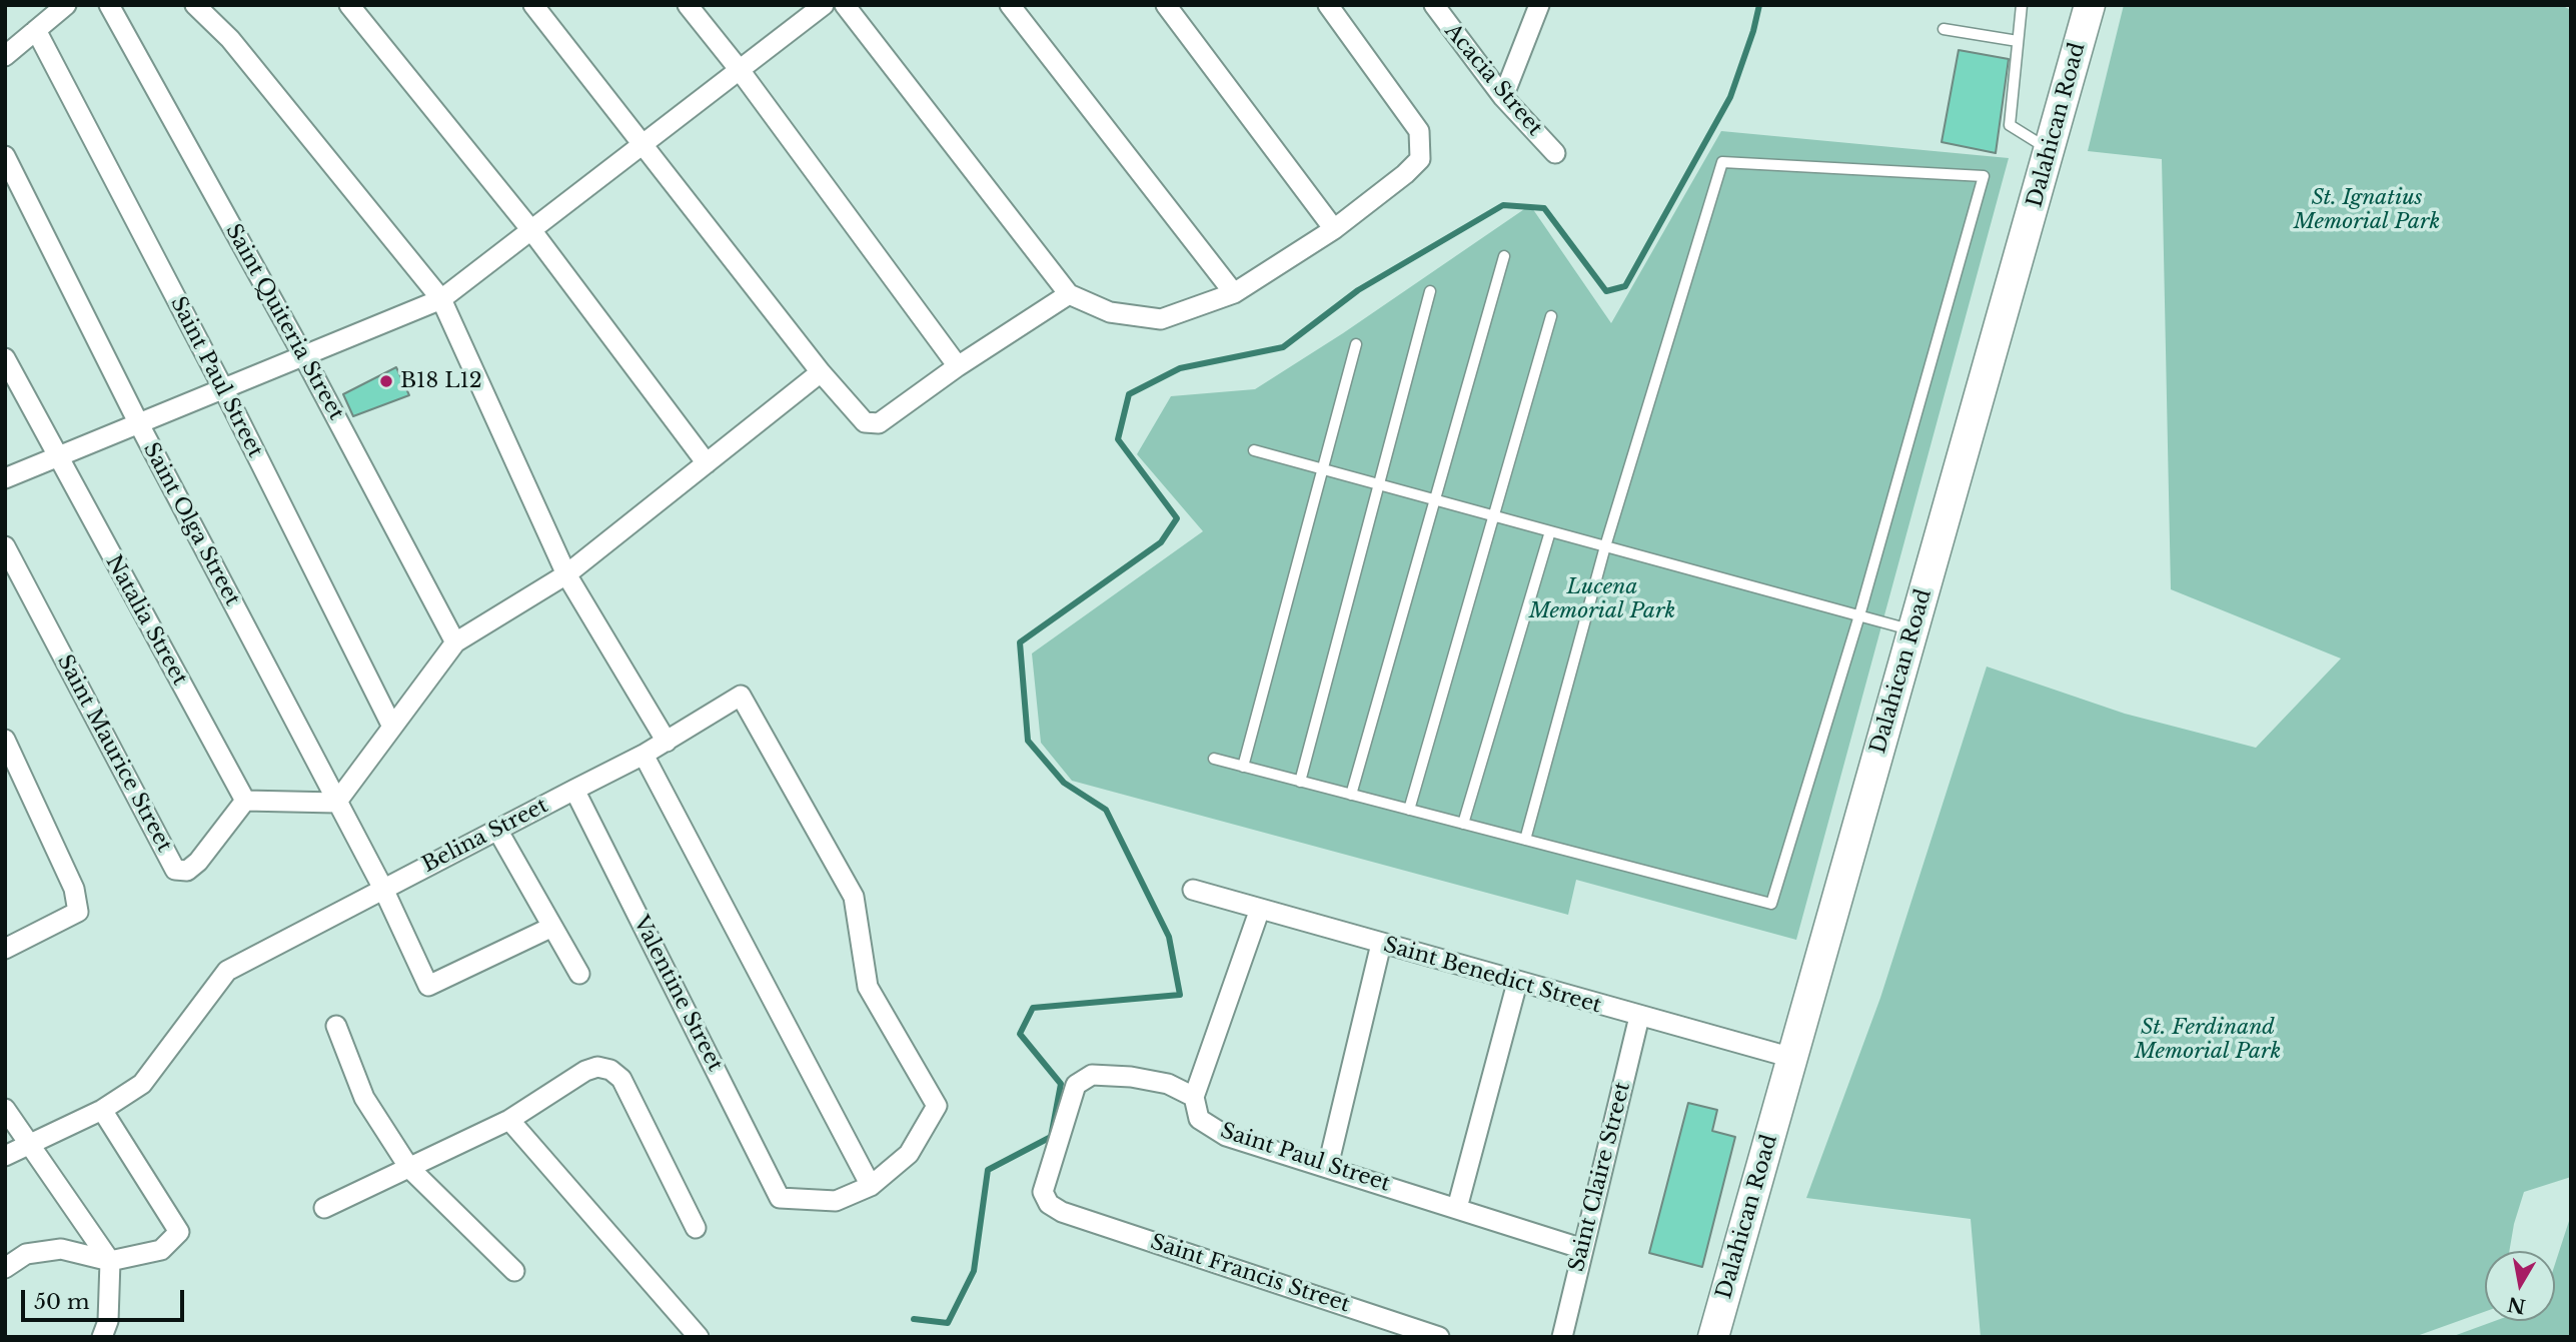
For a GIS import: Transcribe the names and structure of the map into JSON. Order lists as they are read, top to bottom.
{
  "streets": {
    "main road": ["Dalahican Road"],
    "street": [
      "Acacia Street",
      "Saint Quiteria Street",
      "Saint Paul Street",
      "Saint Olga Street",
      "Natalia Street",
      "Saint Maurice Street",
      "Belina Street",
      "Saint Benedict Street",
      "Valentine Street",
      "Saint Claire Street",
      "Saint Francis Street"
    ]
  },
  "crossings": [
    ["Dalahican Road", "Saint Benedict Street"],
    ["Saint Paul Street", "Saint Claire Street"],
    ["Saint Paul Street", "Saint Francis Street"],
    ["Saint Olga Street", "Belina Street"],
    ["Natalia Street", "Saint Maurice Street"],
    ["Belina Street", "Valentine Street"],
    ["Saint Benedict Street", "Saint Claire Street"]
  ],
  "parks": ["St. Ignatius Memorial Park", "Lucena Memorial Park", "St. Ferdinand Memorial Park"],
  "places": ["B18 L12"],
  "scale_bar": "50 m",
  "north": "bottom"
}
